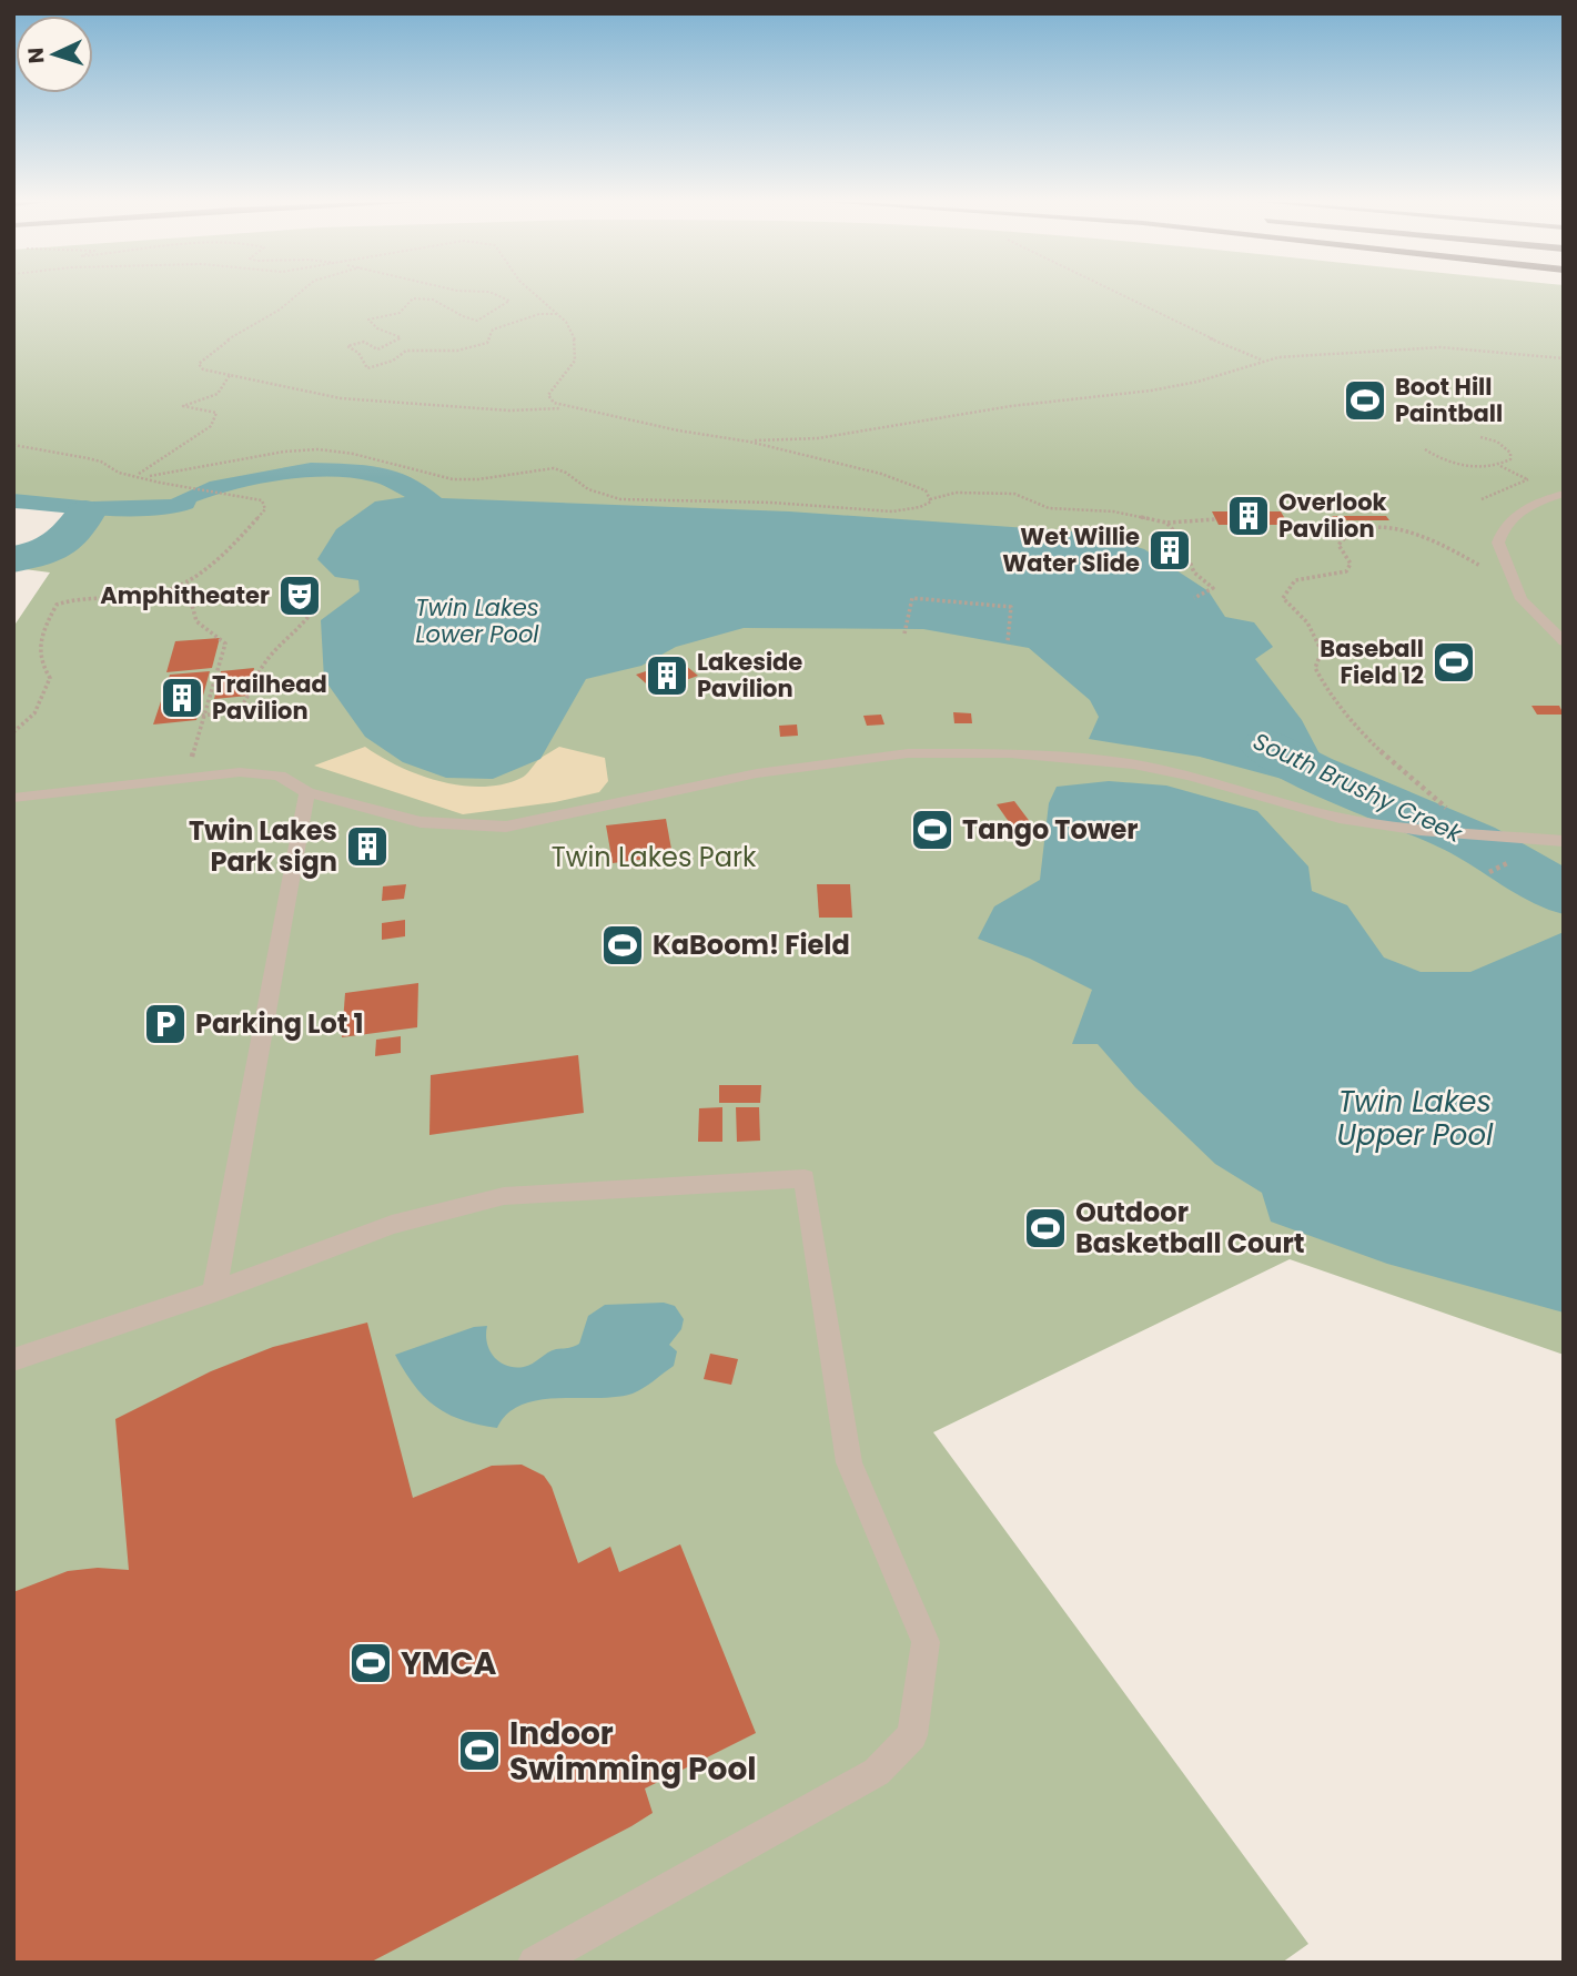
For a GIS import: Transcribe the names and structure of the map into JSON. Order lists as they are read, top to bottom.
{
  "water": ["Twin Lakes Lower Pool", "South Brushy Creek", "Twin Lakes Upper Pool"],
  "parks": ["Twin Lakes Park"],
  "places": {
    "sports": [
      "Boot Hill Paintball",
      "Baseball Field 12",
      "Tango Tower",
      "KaBoom! Field",
      "Outdoor Basketball Court",
      "YMCA",
      "Indoor Swimming Pool"
    ],
    "building": [
      "Overlook Pavilion",
      "Wet Willie Water Slide",
      "Lakeside Pavilion",
      "Trailhead Pavilion",
      "Twin Lakes Park sign"
    ],
    "theatre": ["Amphitheater"],
    "parking": ["Parking Lot 1"]
  },
  "north": "left"
}
